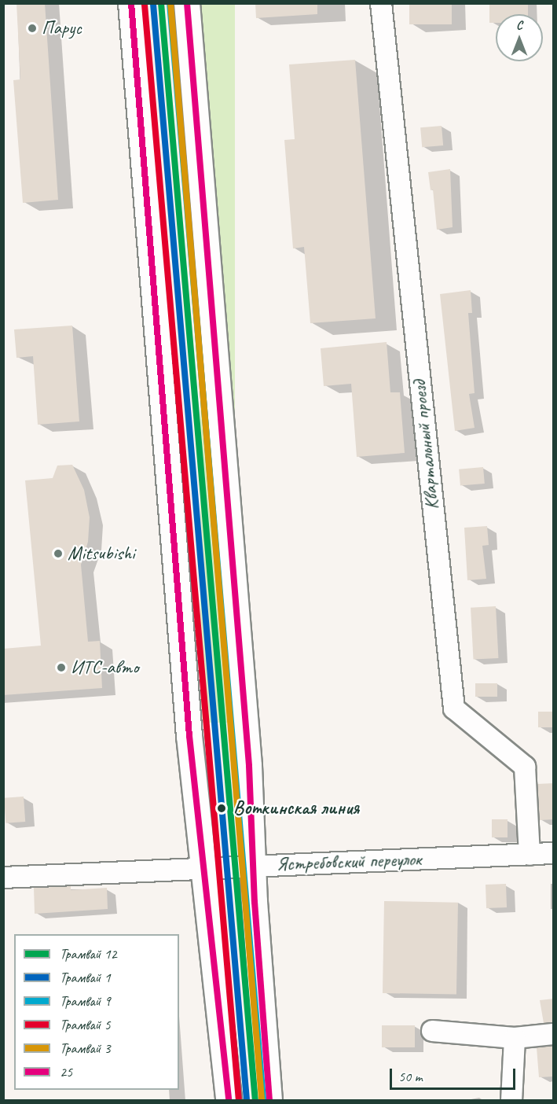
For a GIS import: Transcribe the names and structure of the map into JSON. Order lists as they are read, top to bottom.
{
  "streets": {
    "street": ["Квартальный проезд", "Ястребовский переулок"]
  },
  "crossings": [
    ["Квартальный проезд", "Ястребовский переулок"]
  ],
  "places": [
    "Парус",
    "Mitsubishi",
    "ИТС-авто",
    "Воткинская линия"
  ],
  "lines": [
    "tram line 12",
    "tram line 9",
    "tram line 3",
    "transit line 25",
    "tram line 1",
    "tram line 5"
  ],
  "legend": [
    "Трамвай 12",
    "Трамвай 1",
    "Трамвай 9",
    "Трамвай 5",
    "Трамвай 3",
    "25"
  ],
  "scale_bar": "50 m",
  "north": "top"
}
